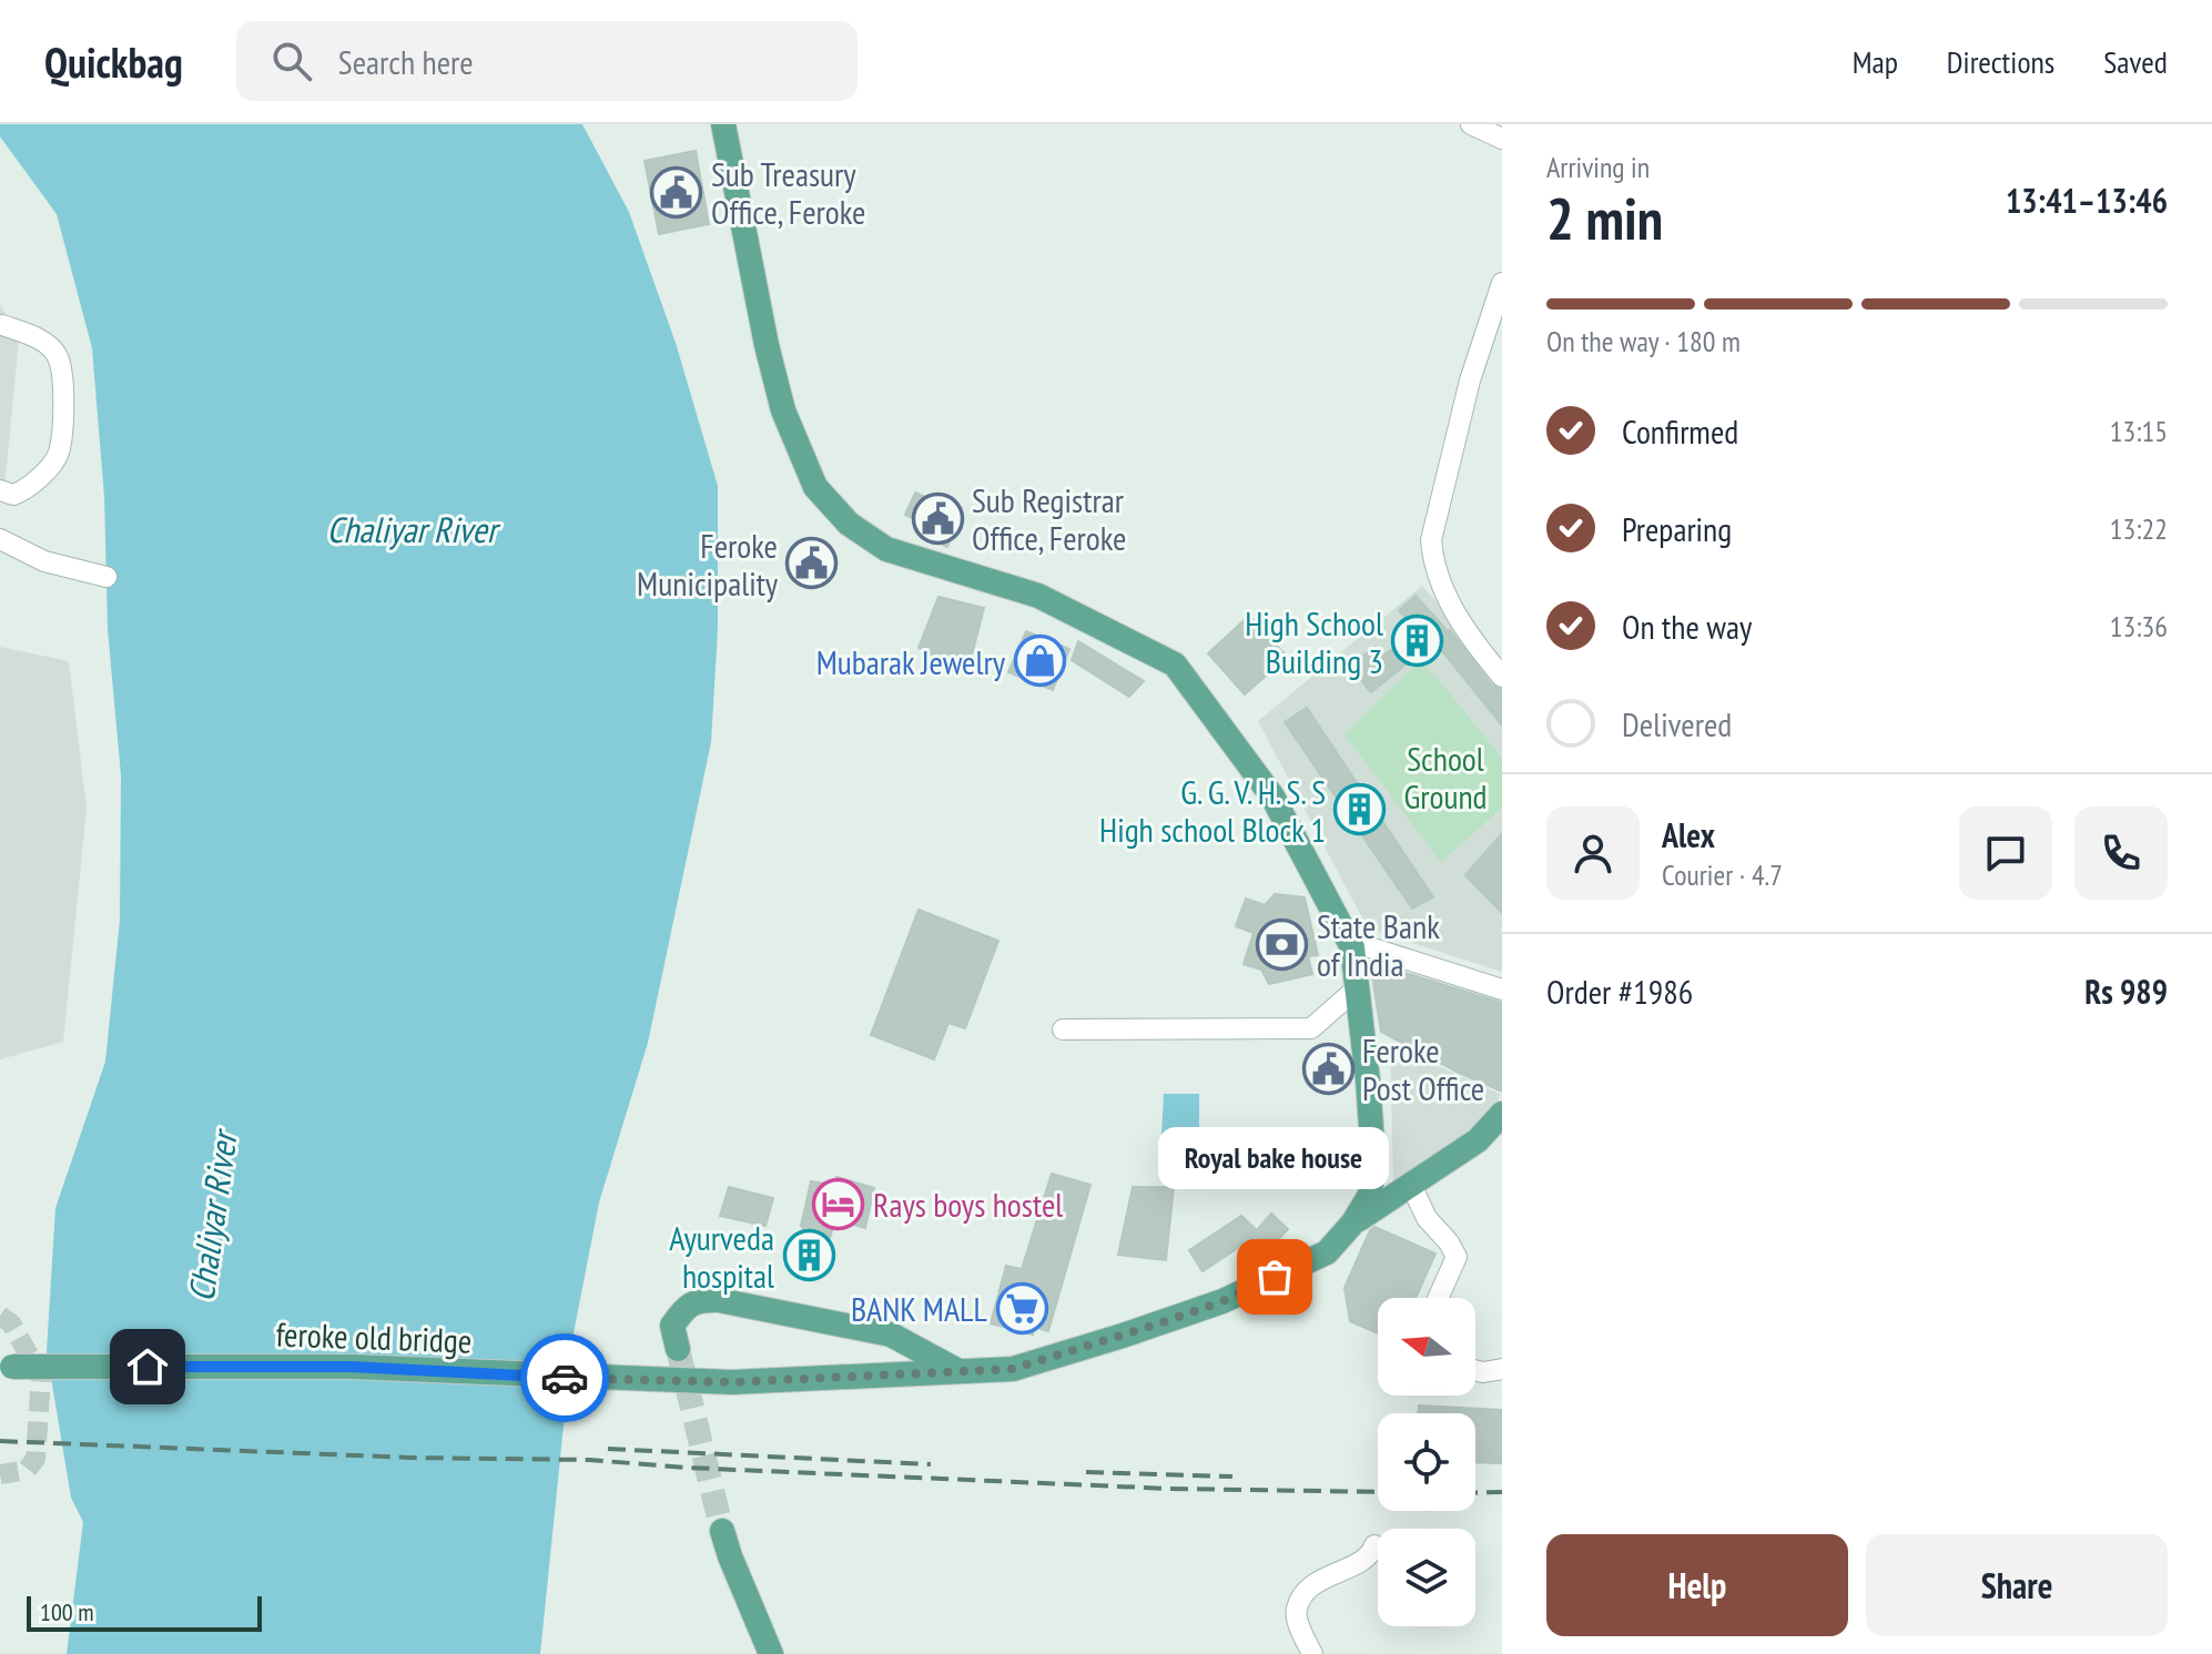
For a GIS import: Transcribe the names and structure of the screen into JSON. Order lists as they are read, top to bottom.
{
  "streets": {
    "main road": ["feroke old bridge"]
  },
  "water": ["Chaliyar River"],
  "parks": ["School Ground"],
  "places": {
    "public building": [
      "Sub Treasury Office, Feroke",
      "Sub Registrar Office, Feroke",
      "Feroke Municipality",
      "Feroke Post Office"
    ],
    "building": ["High School Building 3", "G. G. V. H. S. S High school Block 1", "Ayurveda hospital"],
    "shop": ["Mubarak Jewelry"],
    "bank": ["State Bank of India"],
    "hotel": ["Rays boys hostel"],
    "other": ["Royal bake house"],
    "supermarket": ["BANK MALL"]
  },
  "scale_bar": "100 m",
  "north": "left",
  "page": {
    "header": "Quickbag",
    "search": "Search here",
    "nav": ["Map", "Directions", "Saved"],
    "heading": ["2 min", "Arriving in", "13:41–13:46"],
    "panel": [
      "Alex",
      "Courier · 4.7",
      "Order #1986",
      "Rs 989"
    ],
    "bar": "On the way · 180 m",
    "list": [
      ["Confirmed", "13:15"],
      ["Preparing", "13:22"],
      ["On the way", "13:36"],
      "Delivered"
    ],
    "bubble": "Royal bake house",
    "buttons": ["Help", "Share"],
    "scale": "100 m"
  }
}
